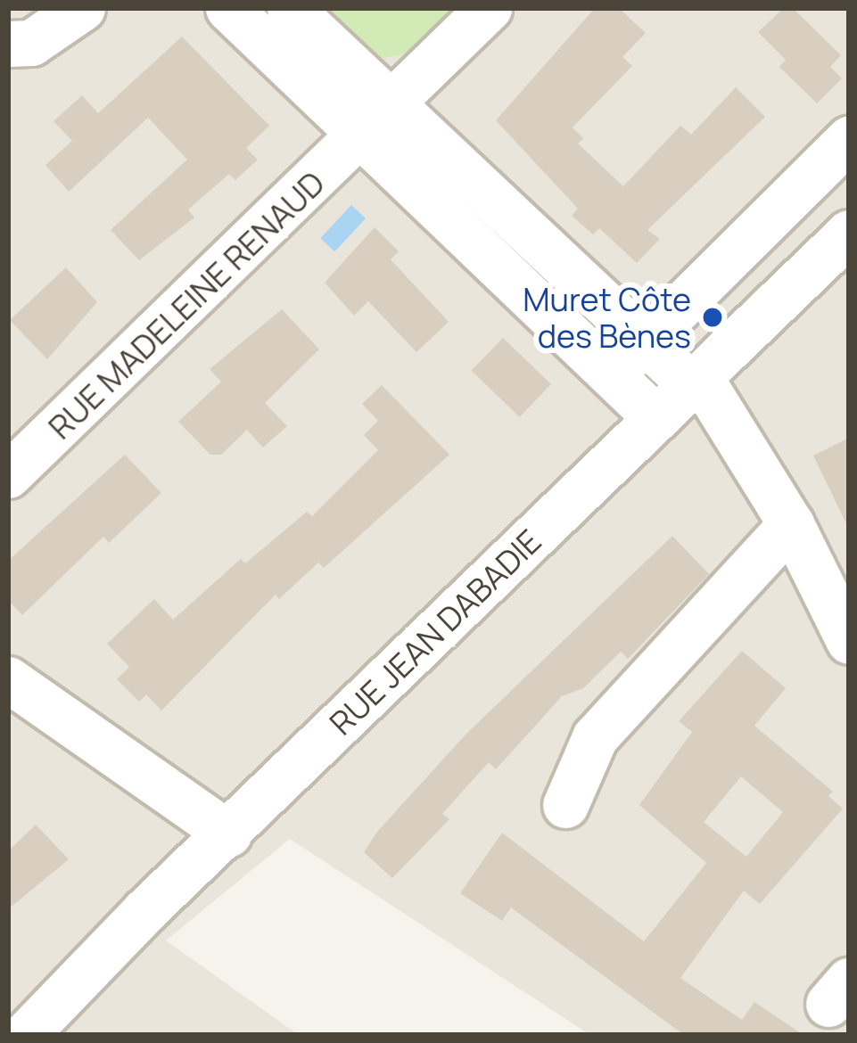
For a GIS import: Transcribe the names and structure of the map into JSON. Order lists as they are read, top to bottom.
{
  "streets": {
    "street": ["RUE MADELEINE RENAUD", "RUE JEAN DABADIE"]
  },
  "places": ["Muret Côte des Bènes"]
}
